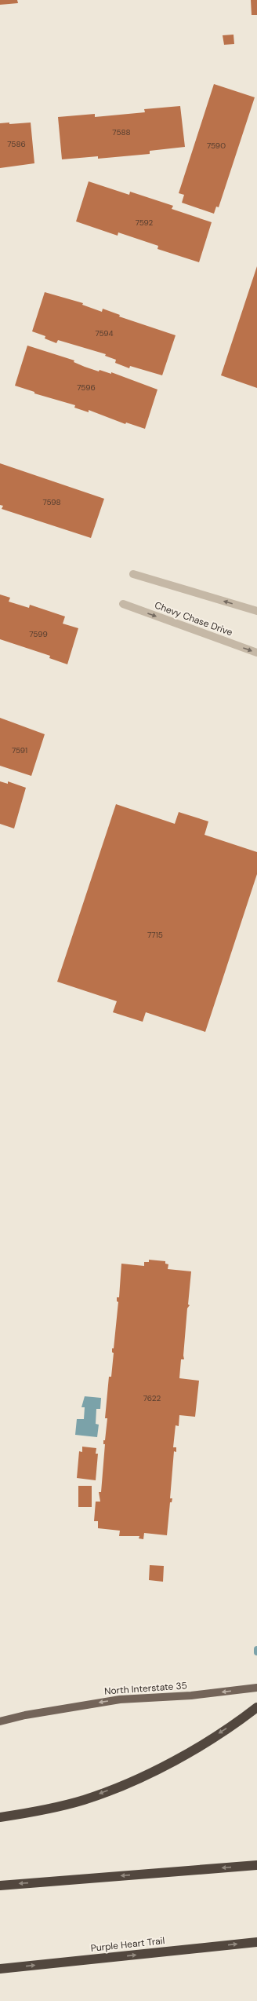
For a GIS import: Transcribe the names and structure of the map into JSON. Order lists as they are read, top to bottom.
{
  "streets": {
    "highway": ["Purple Heart Trail"],
    "main road": ["North Interstate 35"],
    "street": ["Chevy Chase Drive"]
  },
  "one_way": ["North Interstate 35"],
  "house_numbers": [
    "7588",
    "7586",
    "7590",
    "7592",
    "7594",
    "7596",
    "7598",
    "7599",
    "7591",
    "7715",
    "7622"
  ]
}
